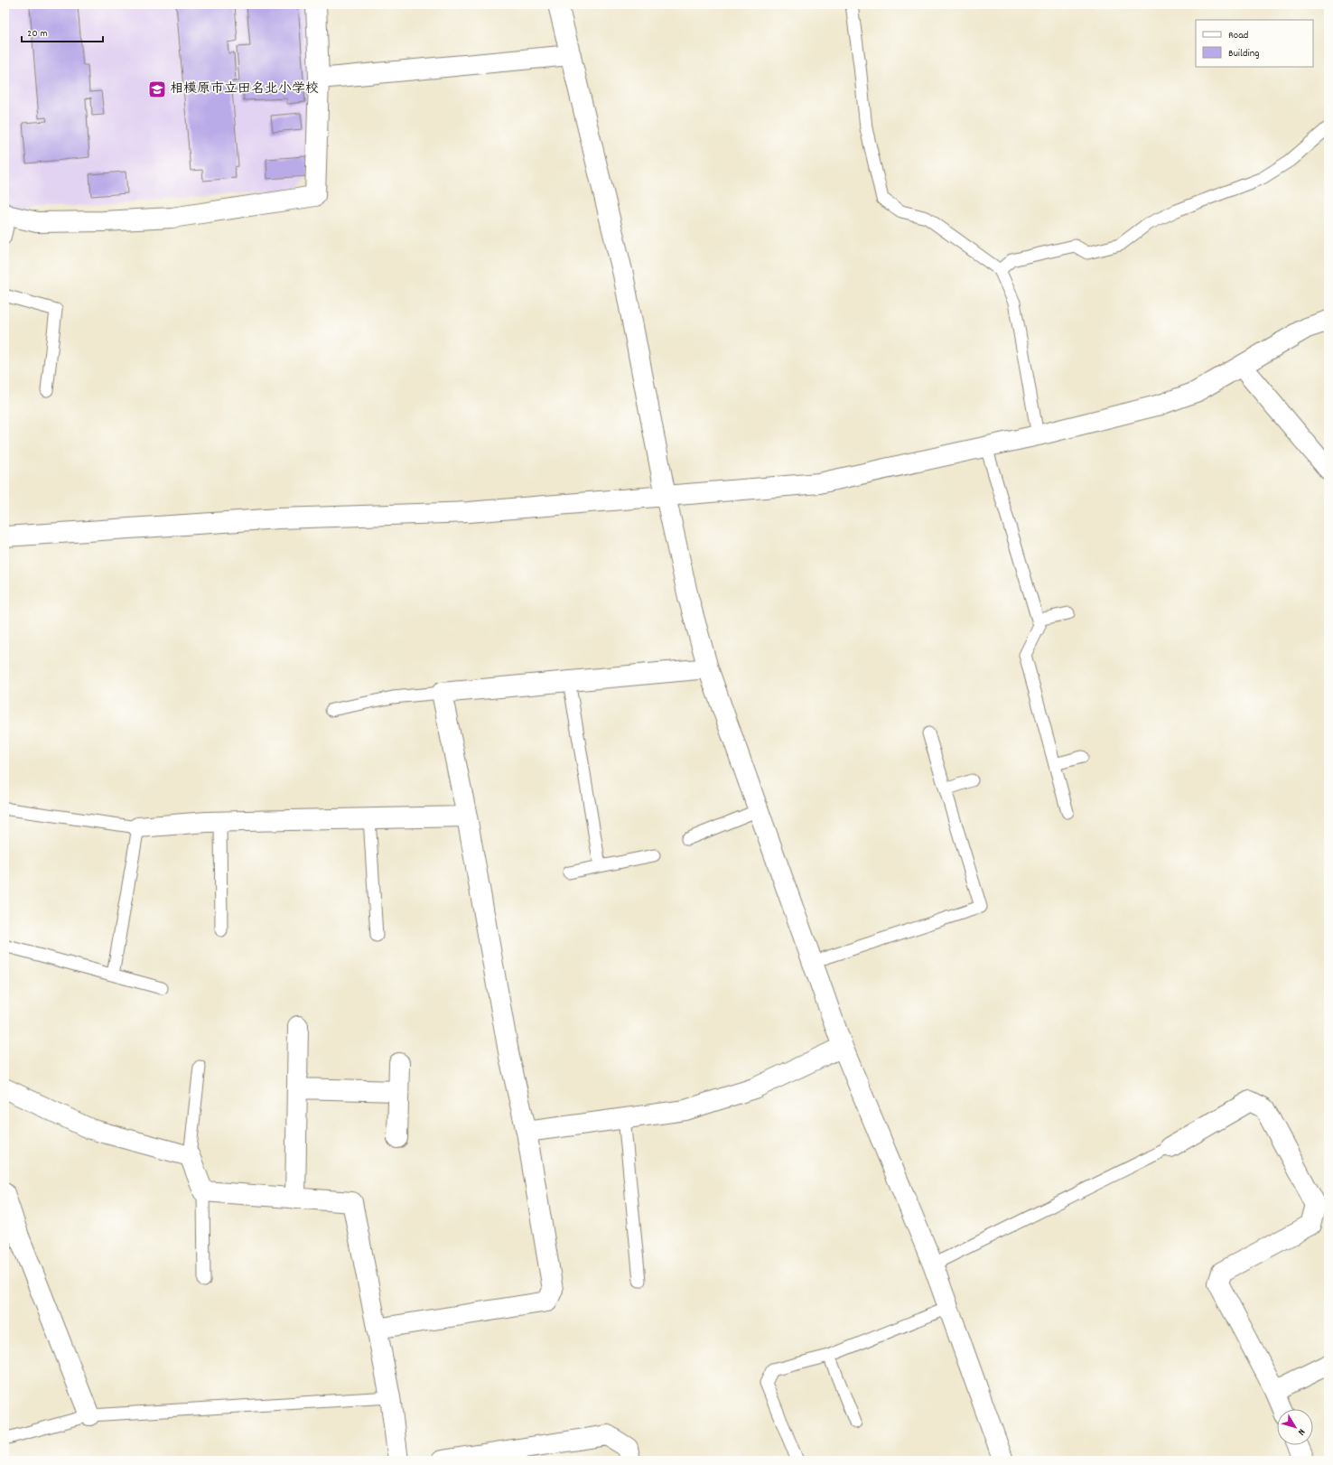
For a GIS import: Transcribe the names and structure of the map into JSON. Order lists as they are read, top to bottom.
{
  "places": {
    "school or university": ["相模原市立田名北小学校"]
  },
  "legend": ["Road", "Building"],
  "scale_bar": "20 m",
  "north": "bottom right"
}
